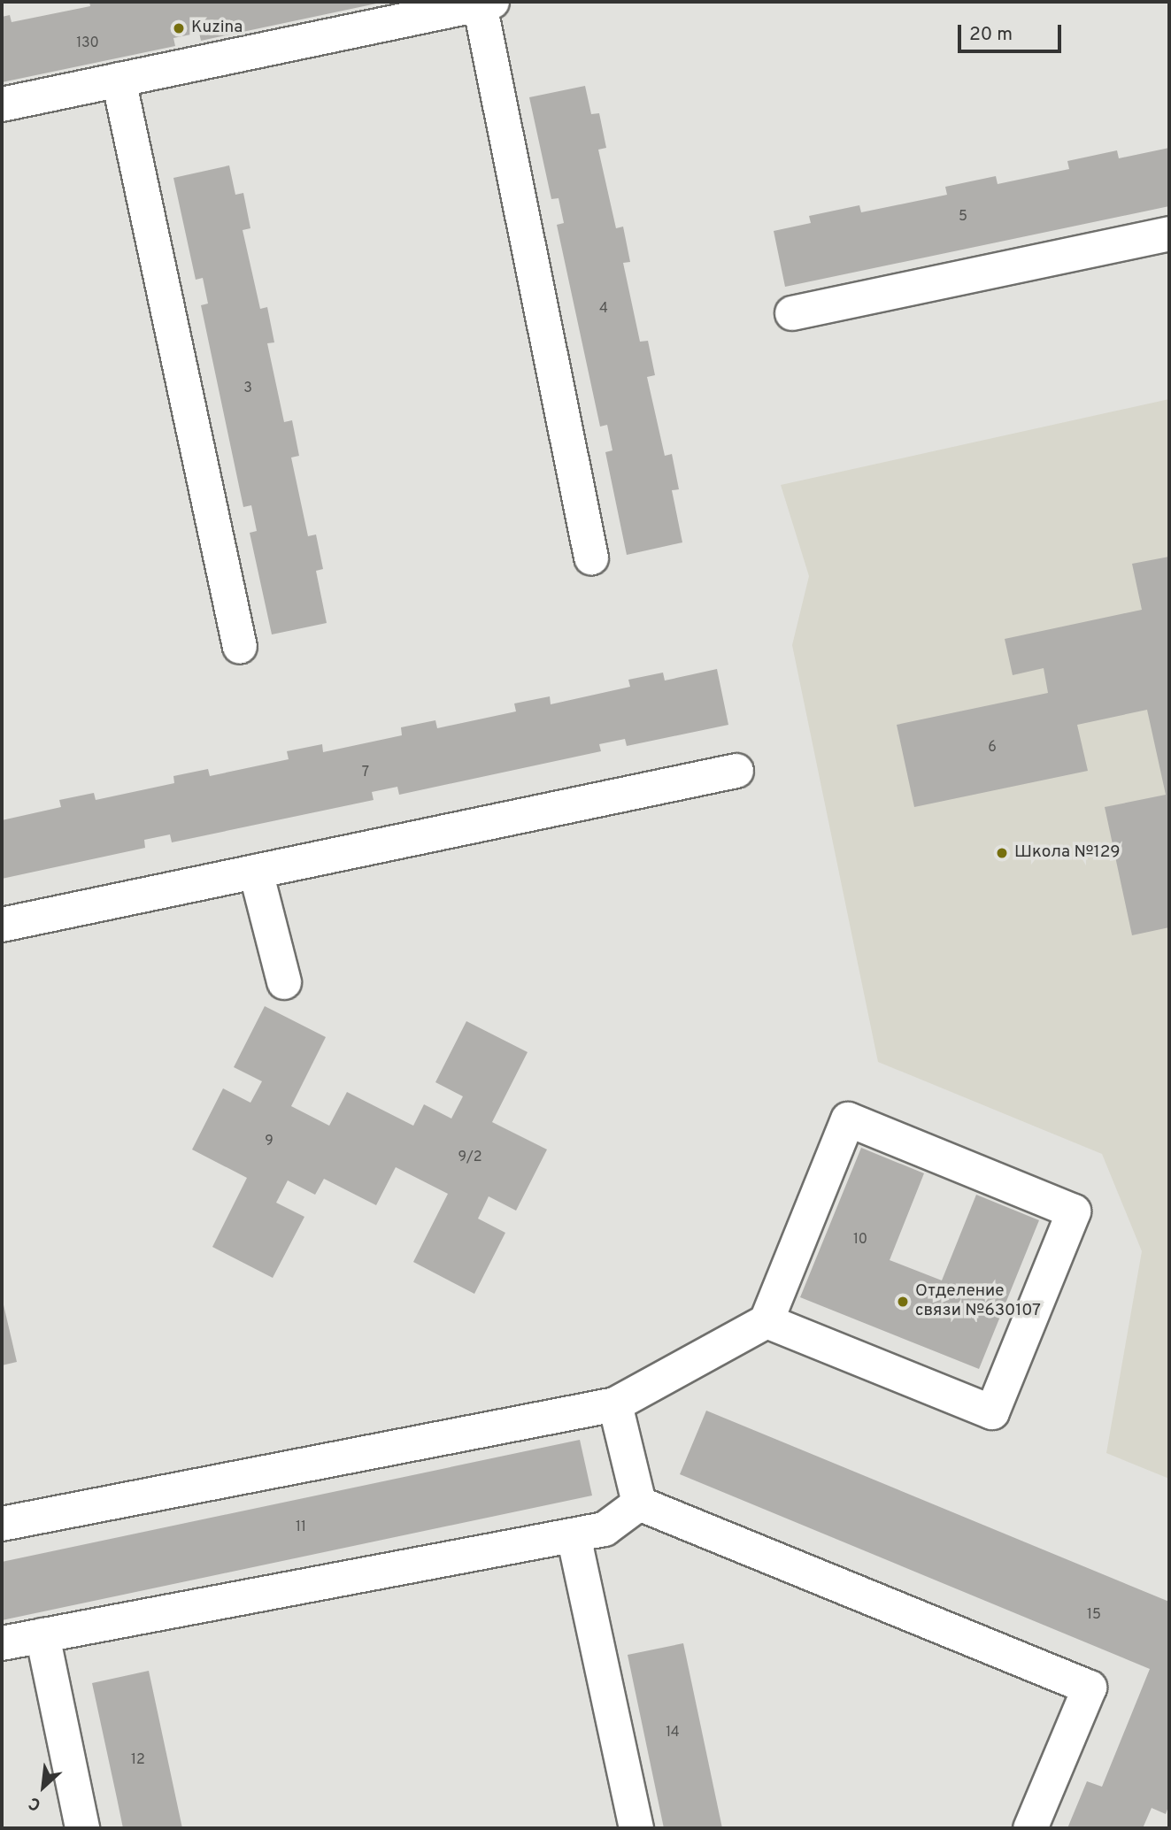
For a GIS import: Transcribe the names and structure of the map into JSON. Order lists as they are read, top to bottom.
{
  "places": ["Kuzina", "Школа №129", "Отделение связи №630107"],
  "house_numbers": [
    "130",
    "5",
    "4",
    "3",
    "6",
    "7",
    "9",
    "9/2",
    "10",
    "11",
    "15",
    "14",
    "12"
  ],
  "scale_bar": "20 m",
  "north": "bottom left"
}
